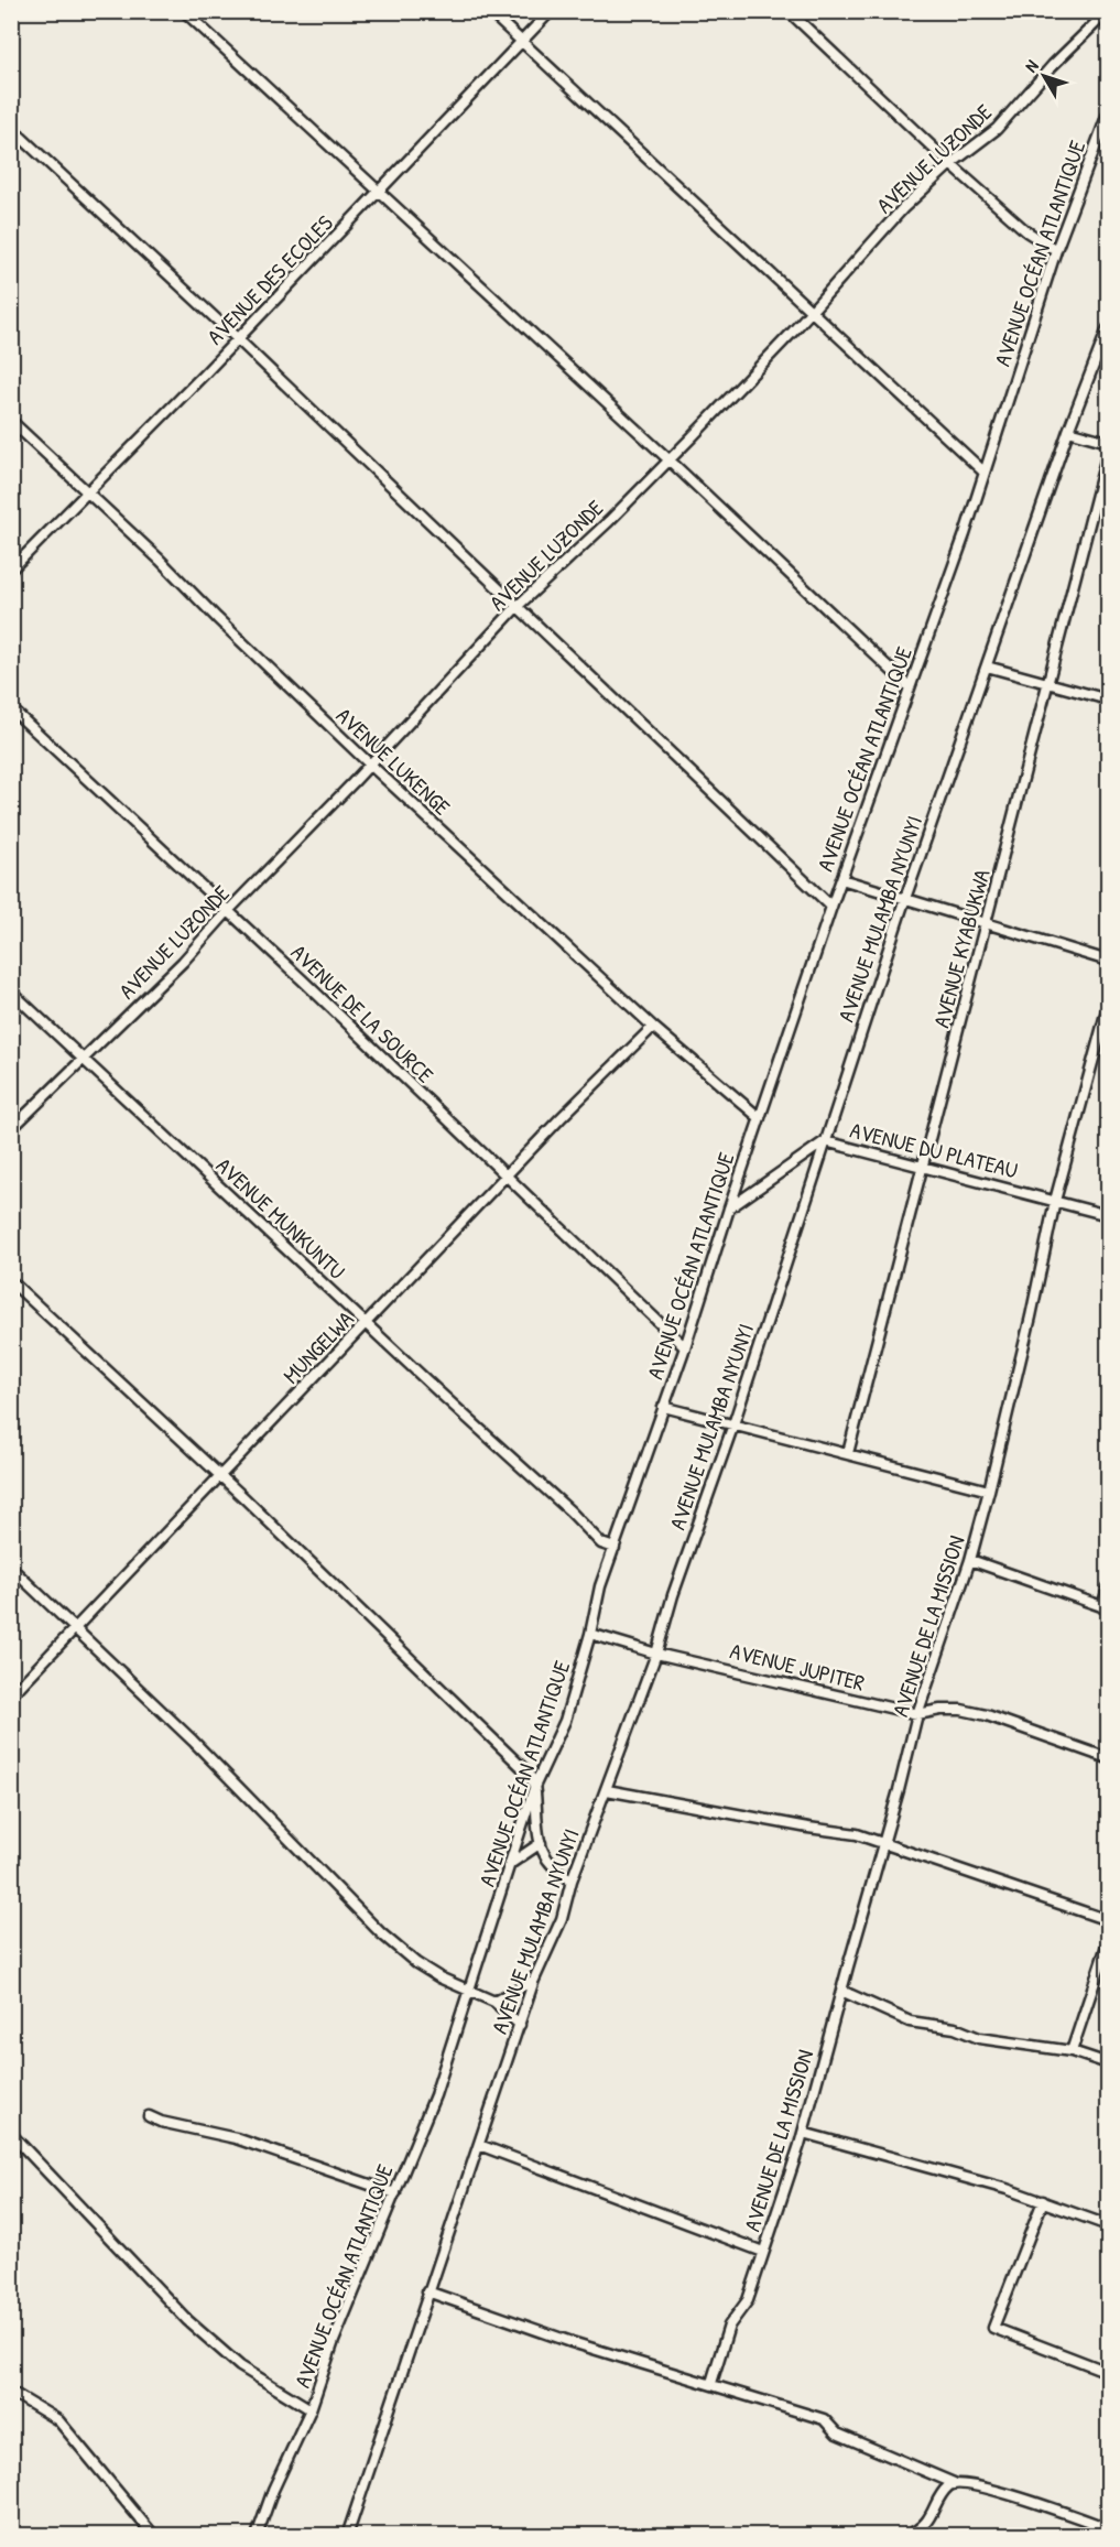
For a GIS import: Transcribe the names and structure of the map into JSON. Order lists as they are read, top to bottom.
{
  "streets": {
    "street": [
      "AVENUE LUZONDE",
      "AVENUE OCÉAN ATLANTIQUE",
      "AVENUE DES ECOLES",
      "AVENUE LUKENGE",
      "AVENUE MULAMBA NYUNYI",
      "AVENUE KYABUKWA",
      "AVENUE DE LA SOURCE",
      "AVENUE DU PLATEAU",
      "AVENUE MUNKUNTU",
      "MUNGELWA",
      "AVENUE DE LA MISSION",
      "AVENUE JUPITER"
    ]
  },
  "crossings": [
    ["AVENUE LUZONDE", "AVENUE LUKENGE"],
    ["AVENUE LUZONDE", "AVENUE DE LA SOURCE"],
    ["AVENUE LUZONDE", "AVENUE MUNKUNTU"],
    ["AVENUE OCÉAN ATLANTIQUE", "AVENUE LUKENGE"],
    ["AVENUE OCÉAN ATLANTIQUE", "AVENUE DE LA SOURCE"],
    ["AVENUE OCÉAN ATLANTIQUE", "AVENUE DU PLATEAU"],
    ["AVENUE OCÉAN ATLANTIQUE", "AVENUE MUNKUNTU"],
    ["AVENUE OCÉAN ATLANTIQUE", "AVENUE JUPITER"],
    ["AVENUE DES ECOLES", "AVENUE LUKENGE"],
    ["AVENUE LUKENGE", "MUNGELWA"],
    ["AVENUE MULAMBA NYUNYI", "AVENUE DU PLATEAU"],
    ["AVENUE MULAMBA NYUNYI", "AVENUE JUPITER"],
    ["AVENUE KYABUKWA", "AVENUE DU PLATEAU"],
    ["AVENUE DE LA SOURCE", "MUNGELWA"],
    ["AVENUE DU PLATEAU", "AVENUE DE LA MISSION"],
    ["AVENUE MUNKUNTU", "MUNGELWA"],
    ["AVENUE DE LA MISSION", "AVENUE JUPITER"]
  ],
  "north": "top left"
}
